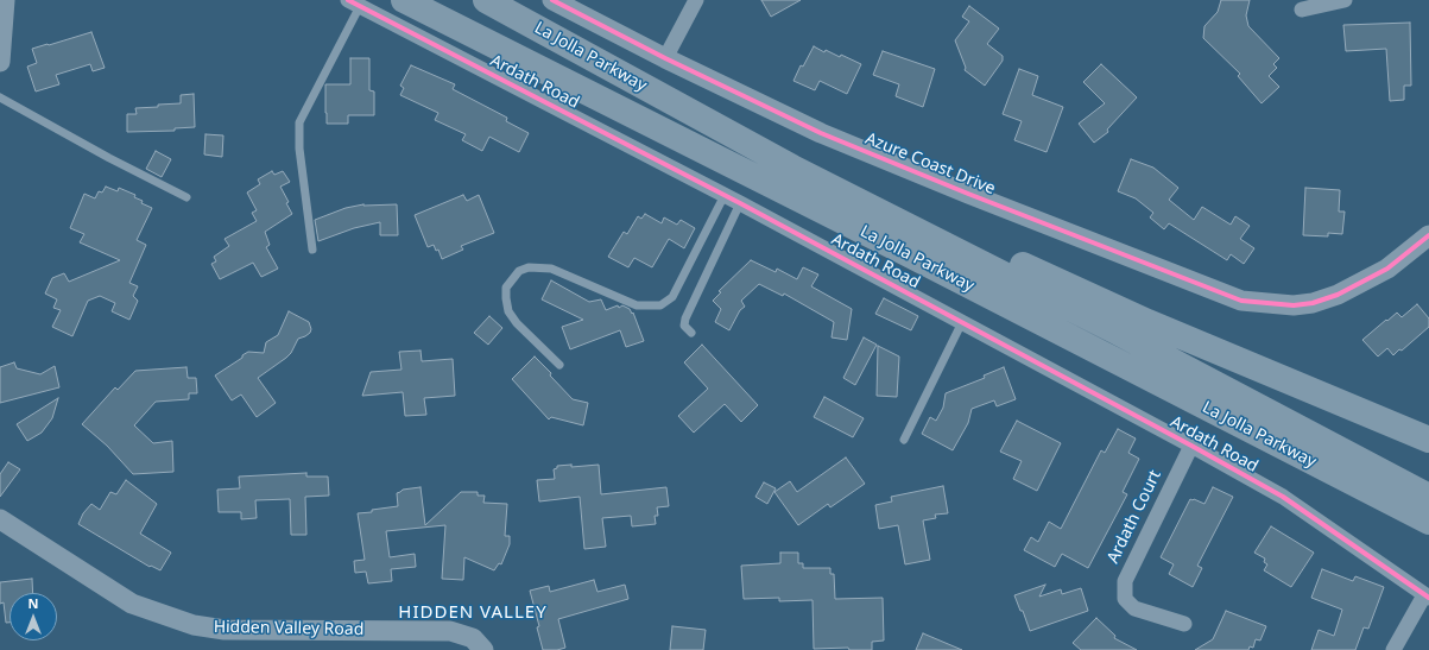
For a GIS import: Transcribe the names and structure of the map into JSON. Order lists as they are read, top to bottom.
{
  "streets": {
    "highway": ["La Jolla Parkway"],
    "street": [
      "Ardath Road",
      "Azure Coast Drive",
      "Ardath Court",
      "Hidden Valley Road"
    ]
  },
  "crossings": [
    ["Ardath Road", "Ardath Court"]
  ],
  "districts": ["HIDDEN VALLEY"],
  "north": "top"
}
